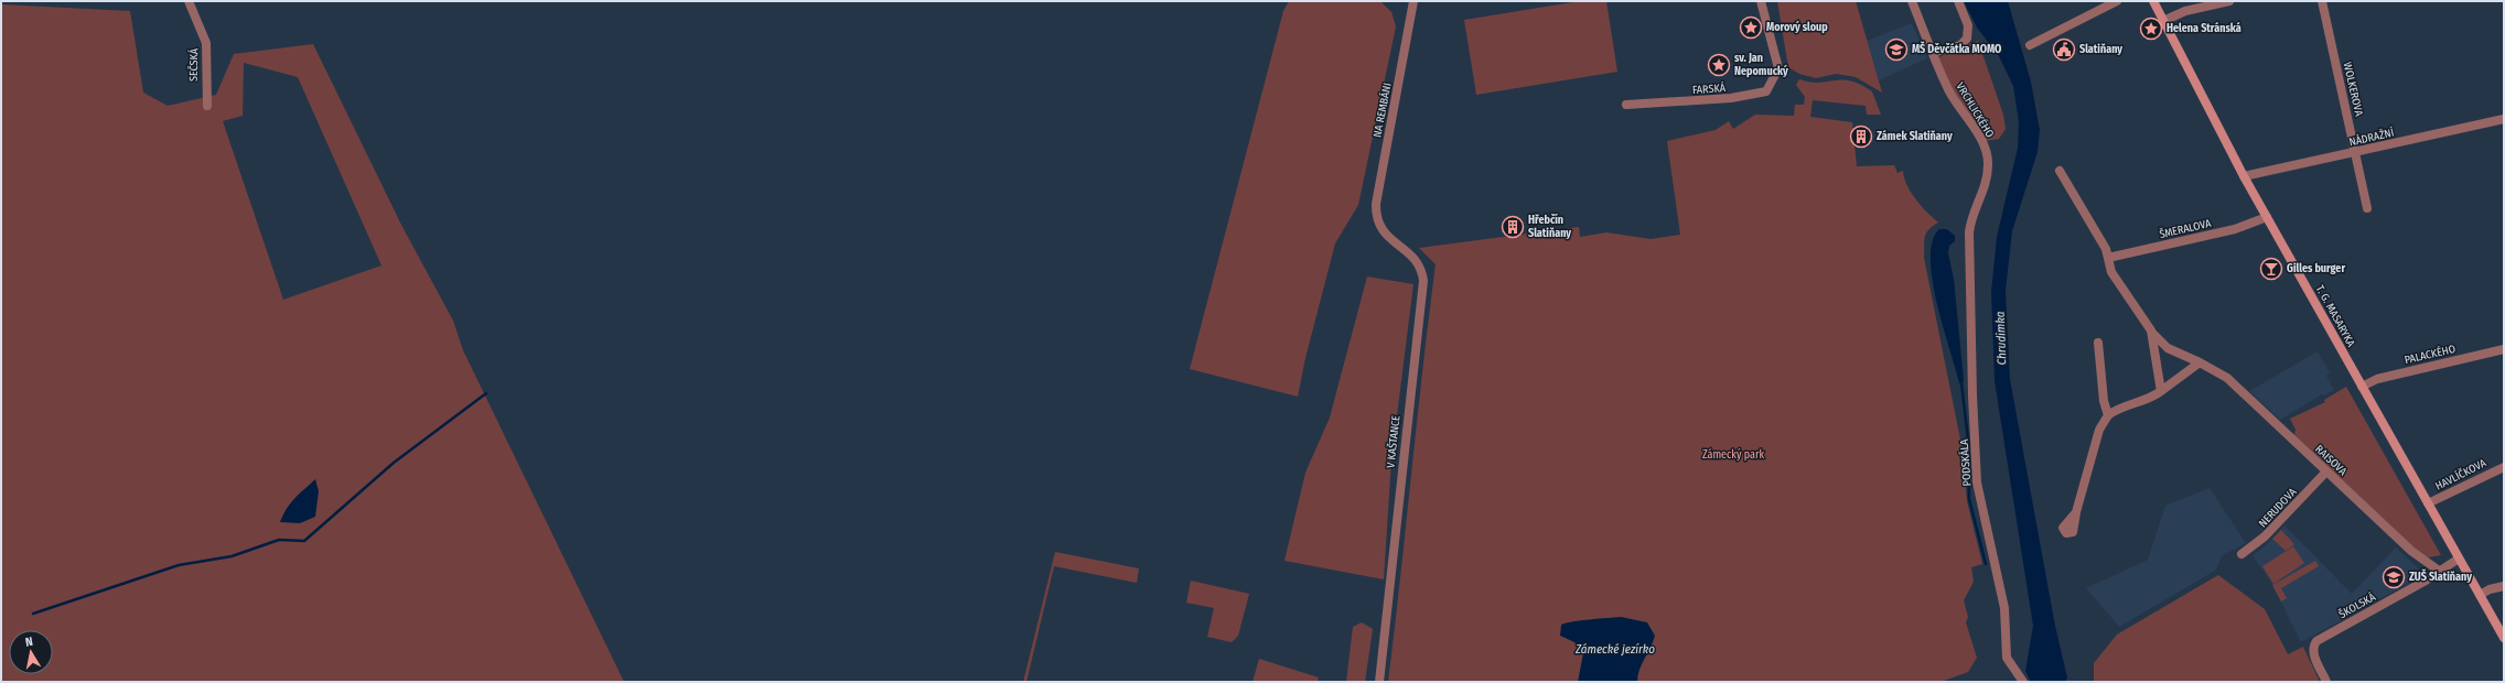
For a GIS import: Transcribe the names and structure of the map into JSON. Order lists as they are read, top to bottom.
{
  "streets": {
    "main road": ["T. G. MASARYKA"],
    "street": [
      "SEČSKÁ",
      "FARSKÁ",
      "WOLKEROVA",
      "NA REMBÁNI",
      "VRCHLICKÉHO",
      "NÁDRAŽNÍ",
      "ŠMERALOVA",
      "PALACKÉHO",
      "V KAŠTANCE",
      "RAISOVA",
      "PODSKÁLA",
      "HAVLÍČKOVA",
      "NERUDOVA",
      "ŠKOLSKÁ"
    ]
  },
  "crossings": [
    ["WOLKEROVA", "NÁDRAŽNÍ"],
    ["NA REMBÁNI", "V KAŠTANCE"],
    ["VRCHLICKÉHO", "PODSKÁLA"],
    ["NÁDRAŽNÍ", "T. G. MASARYKA"],
    ["ŠMERALOVA", "T. G. MASARYKA"],
    ["ŠMERALOVA", "RAISOVA"],
    ["T. G. MASARYKA", "PALACKÉHO"],
    ["T. G. MASARYKA", "HAVLÍČKOVA"],
    ["T. G. MASARYKA", "ŠKOLSKÁ"],
    ["RAISOVA", "NERUDOVA"],
    ["RAISOVA", "ŠKOLSKÁ"]
  ],
  "water": ["Chrudimka", "Zámecké jezírko"],
  "parks": ["Zámecký park"],
  "places": {
    "place": ["Morový sloup", "Helena Stránská", "sv. Jan Nepomucký"],
    "school or university": ["MŠ Děvčátka MOMO", "ZUŠ Slatiňany"],
    "public building": ["Slatiňany"],
    "building": ["Zámek Slatiňany", "Hřebčín Slatiňany"],
    "bar": ["Gilles burger"]
  },
  "north": "top"
}
